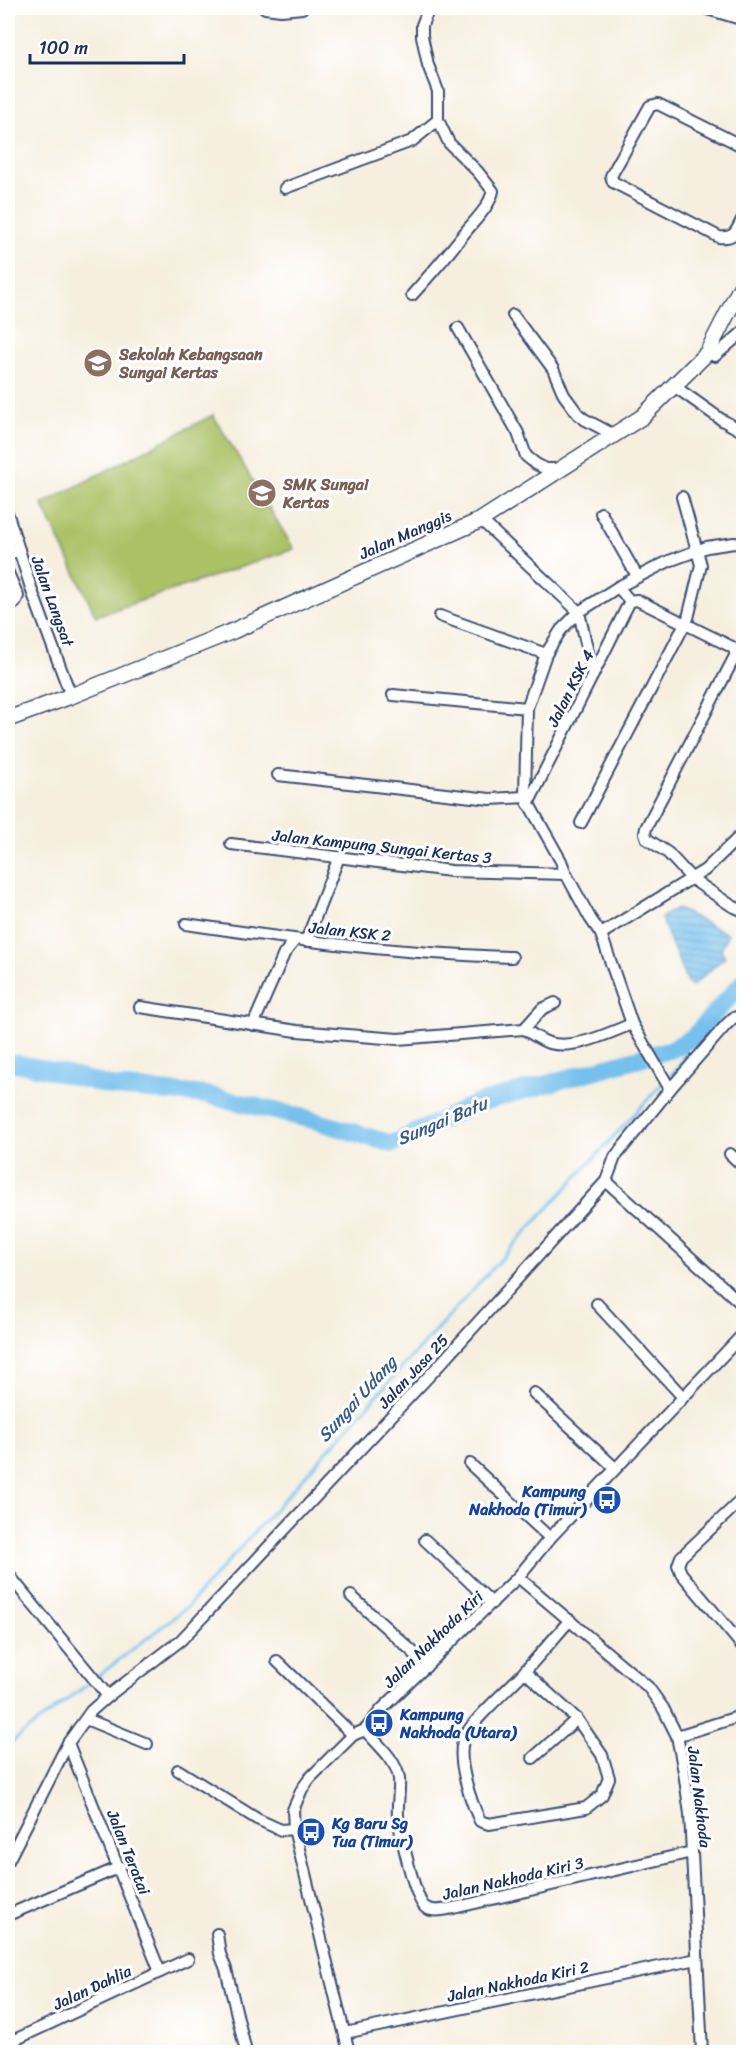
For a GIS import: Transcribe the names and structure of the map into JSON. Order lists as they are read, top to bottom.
{
  "streets": {
    "street": [
      "Jalan Manggis",
      "Jalan Langsat",
      "Jalan KSK 4",
      "Jalan Kampung Sungai Kertas 3",
      "Jalan KSK 2",
      "Jalan Jasa 25",
      "Jalan Nakhoda Kiri",
      "Jalan Nakhoda",
      "Jalan Teratai",
      "Jalan Nakhoda Kiri 3",
      "Jalan Nakhoda Kiri 2",
      "Jalan Dahlia"
    ]
  },
  "crossings": [
    ["Jalan Manggis", "Jalan Langsat"],
    ["Jalan Jasa 25", "Jalan Teratai"],
    ["Jalan Nakhoda Kiri", "Jalan Nakhoda"],
    ["Jalan Nakhoda Kiri", "Jalan Nakhoda Kiri 3"],
    ["Jalan Nakhoda Kiri", "Jalan Nakhoda Kiri 2"],
    ["Jalan Nakhoda", "Jalan Nakhoda Kiri 3"],
    ["Jalan Nakhoda", "Jalan Nakhoda Kiri 2"],
    ["Jalan Teratai", "Jalan Dahlia"]
  ],
  "water": ["Sungai Batu", "Sungai Udang"],
  "places": {
    "school or university": ["Sekolah Kebangsaan Sungai Kertas", "SMK Sungai Kertas"],
    "bus stop": ["Kampung Nakhoda (Timur)", "Kampung Nakhoda (Utara)", "Kg Baru Sg Tua (Timur)"]
  },
  "scale_bar": "100 m"
}
